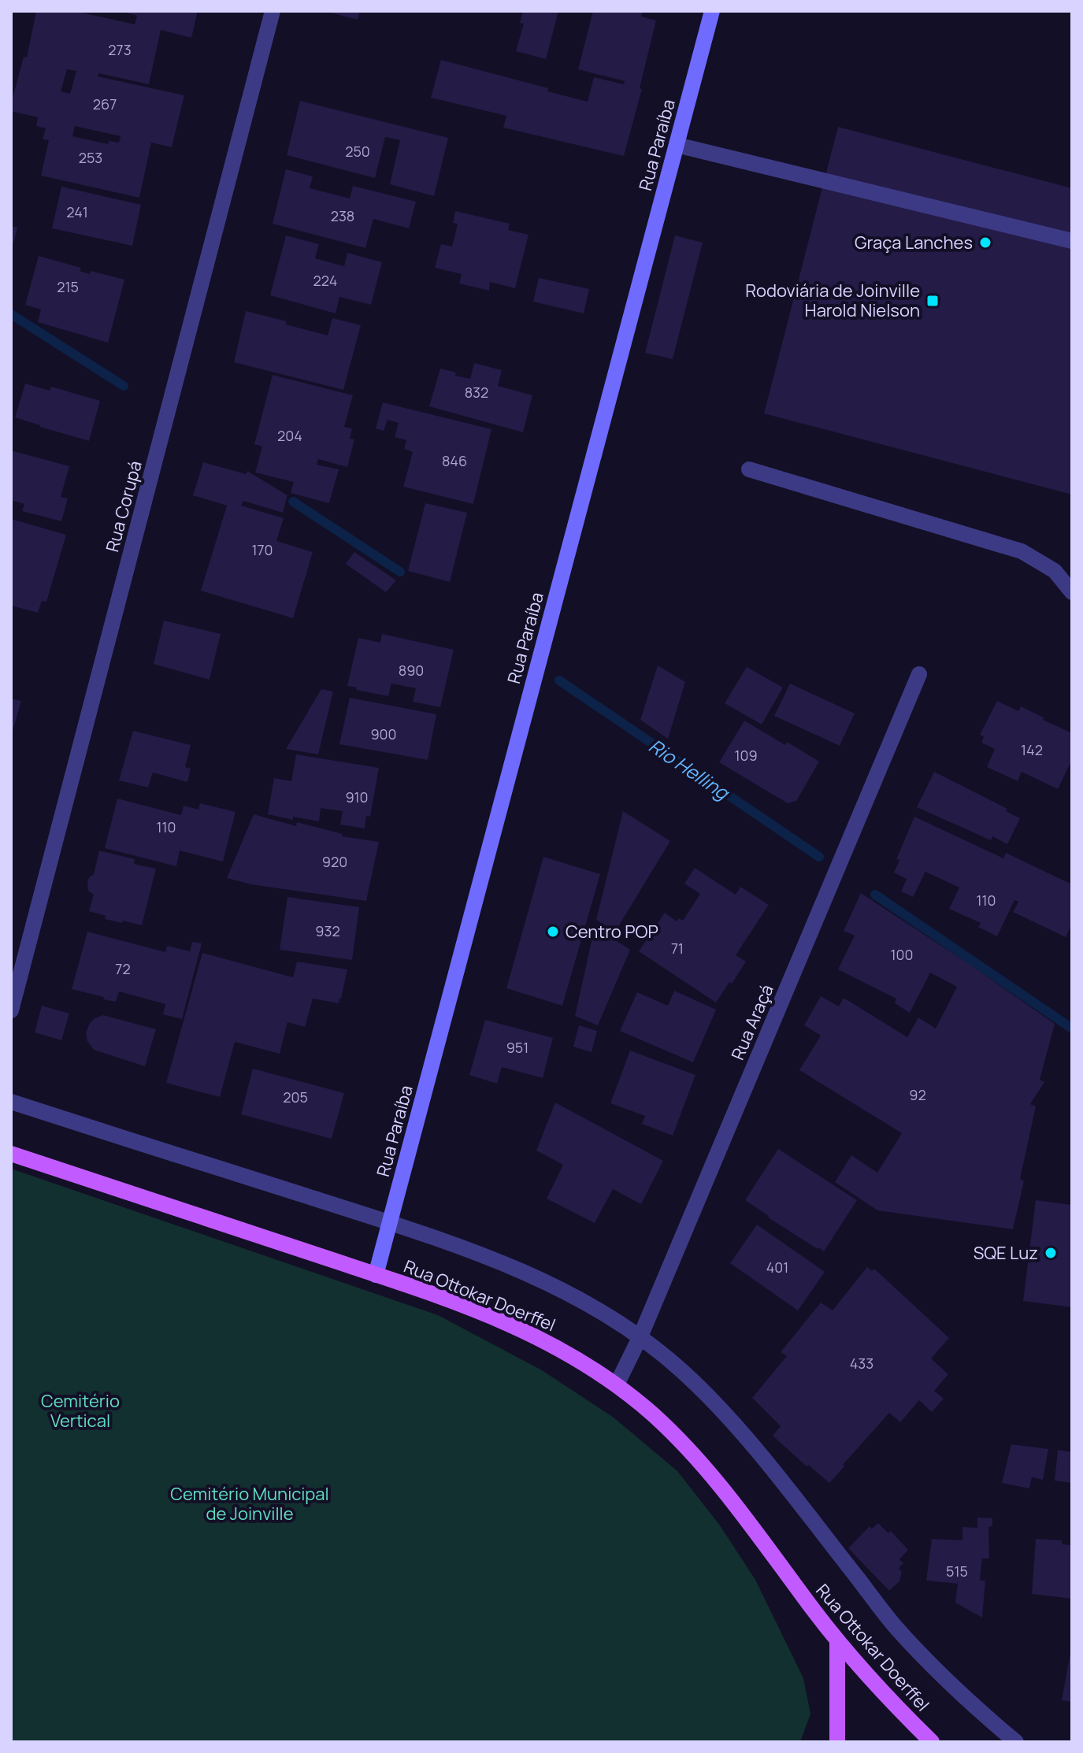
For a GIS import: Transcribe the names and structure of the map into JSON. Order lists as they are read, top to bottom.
{
  "streets": {
    "main road": ["Rua Ottokar Doerffel"],
    "street": ["Rua Paraíba", "Rua Corupá", "Rua Araçá"]
  },
  "crossings": [
    ["Rua Paraíba", "Rua Ottokar Doerffel"],
    ["Rua Araçá", "Rua Ottokar Doerffel"]
  ],
  "water": ["Rio Helling"],
  "parks": ["Cemitério Vertical", "Cemitério Municipal de Joinville"],
  "places": {
    "other": ["Graça Lanches", "Centro POP", "SQE Luz"],
    "transit": ["Rodoviária de Joinville Harold Nielson"]
  },
  "house_numbers": [
    "273",
    "267",
    "250",
    "253",
    "241",
    "238",
    "224",
    "215",
    "832",
    "204",
    "846",
    "170",
    "890",
    "900",
    "142",
    "109",
    "910",
    "110",
    "920",
    "110",
    "932",
    "71",
    "100",
    "72",
    "951",
    "92",
    "205",
    "401",
    "433",
    "515"
  ]
}
